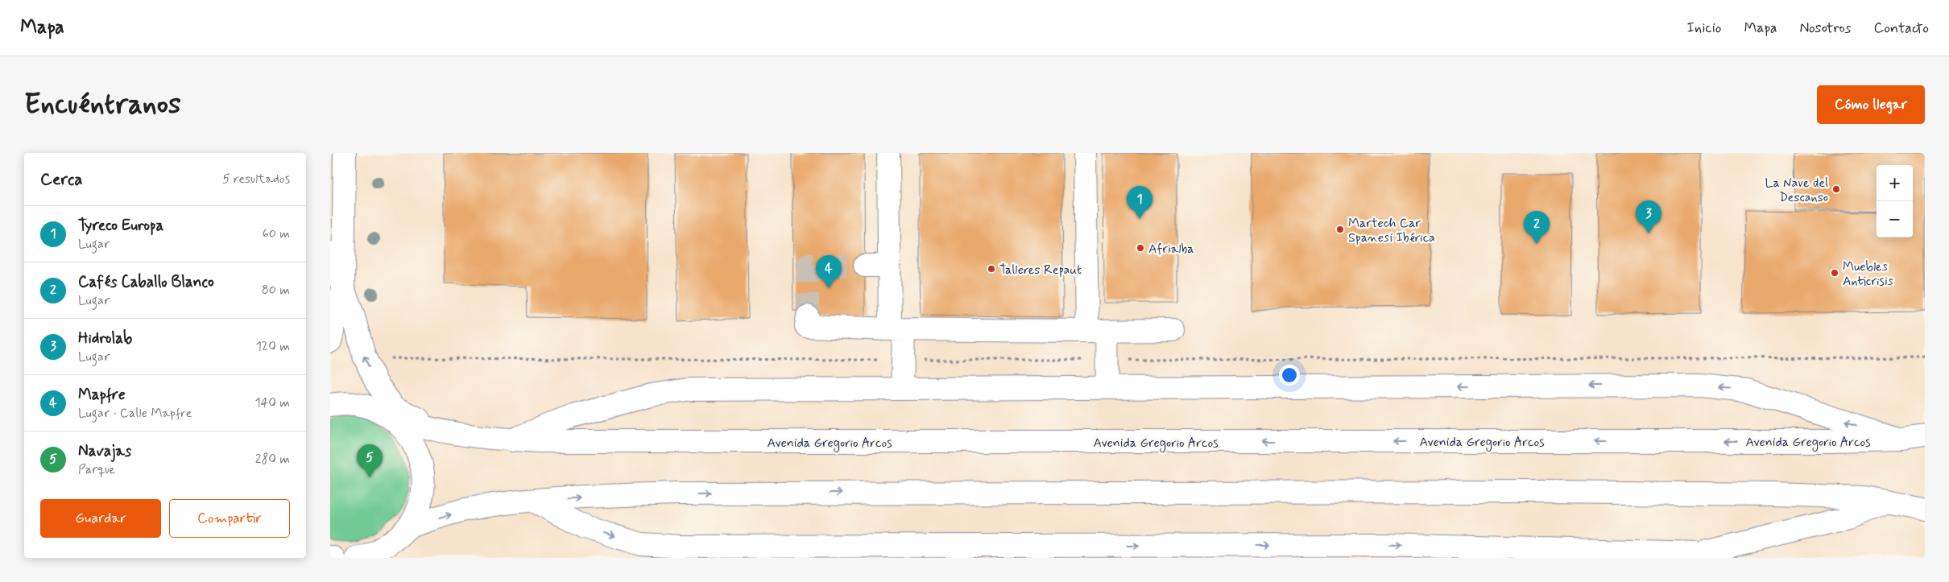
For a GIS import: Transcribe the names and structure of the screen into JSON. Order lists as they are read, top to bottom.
{
  "streets": {
    "main road": ["Avenida Gregorio Arcos"]
  },
  "places": [
    "La Nave del Descanso",
    "Martech Car Spanesi Ibérica",
    "Afrialba",
    "Talleres Repaut",
    "Muebles Anticrisis"
  ],
  "page": {
    "header": "Mapa",
    "nav": [
      "Inicio",
      "Mapa",
      "Nosotros",
      "Contacto"
    ],
    "buttons": [
      "Cómo llegar",
      ["Guardar", "Compartir"]
    ],
    "title": "Encuéntranos",
    "heading": ["Cerca", "5 resultados"],
    "map_buttons": ["+", "−"],
    "pins": [
      "1",
      "3",
      "2",
      "4",
      "5"
    ],
    "list": [
      {
        "mark": "1",
        "name": "Tyreco Europa",
        "note": "Lugar",
        "value": "60 m"
      },
      {
        "mark": "2",
        "name": "Cafés Caballo Blanco",
        "note": "Lugar",
        "value": "80 m"
      },
      {
        "mark": "3",
        "name": "Hidrolab",
        "note": "Lugar",
        "value": "120 m"
      },
      {
        "mark": "4",
        "name": "Mapfre",
        "note": "Lugar · Calle Mapfre",
        "value": "140 m"
      },
      {
        "mark": "5",
        "name": "Navajas",
        "note": "Parque",
        "value": "280 m"
      }
    ]
  }
}
